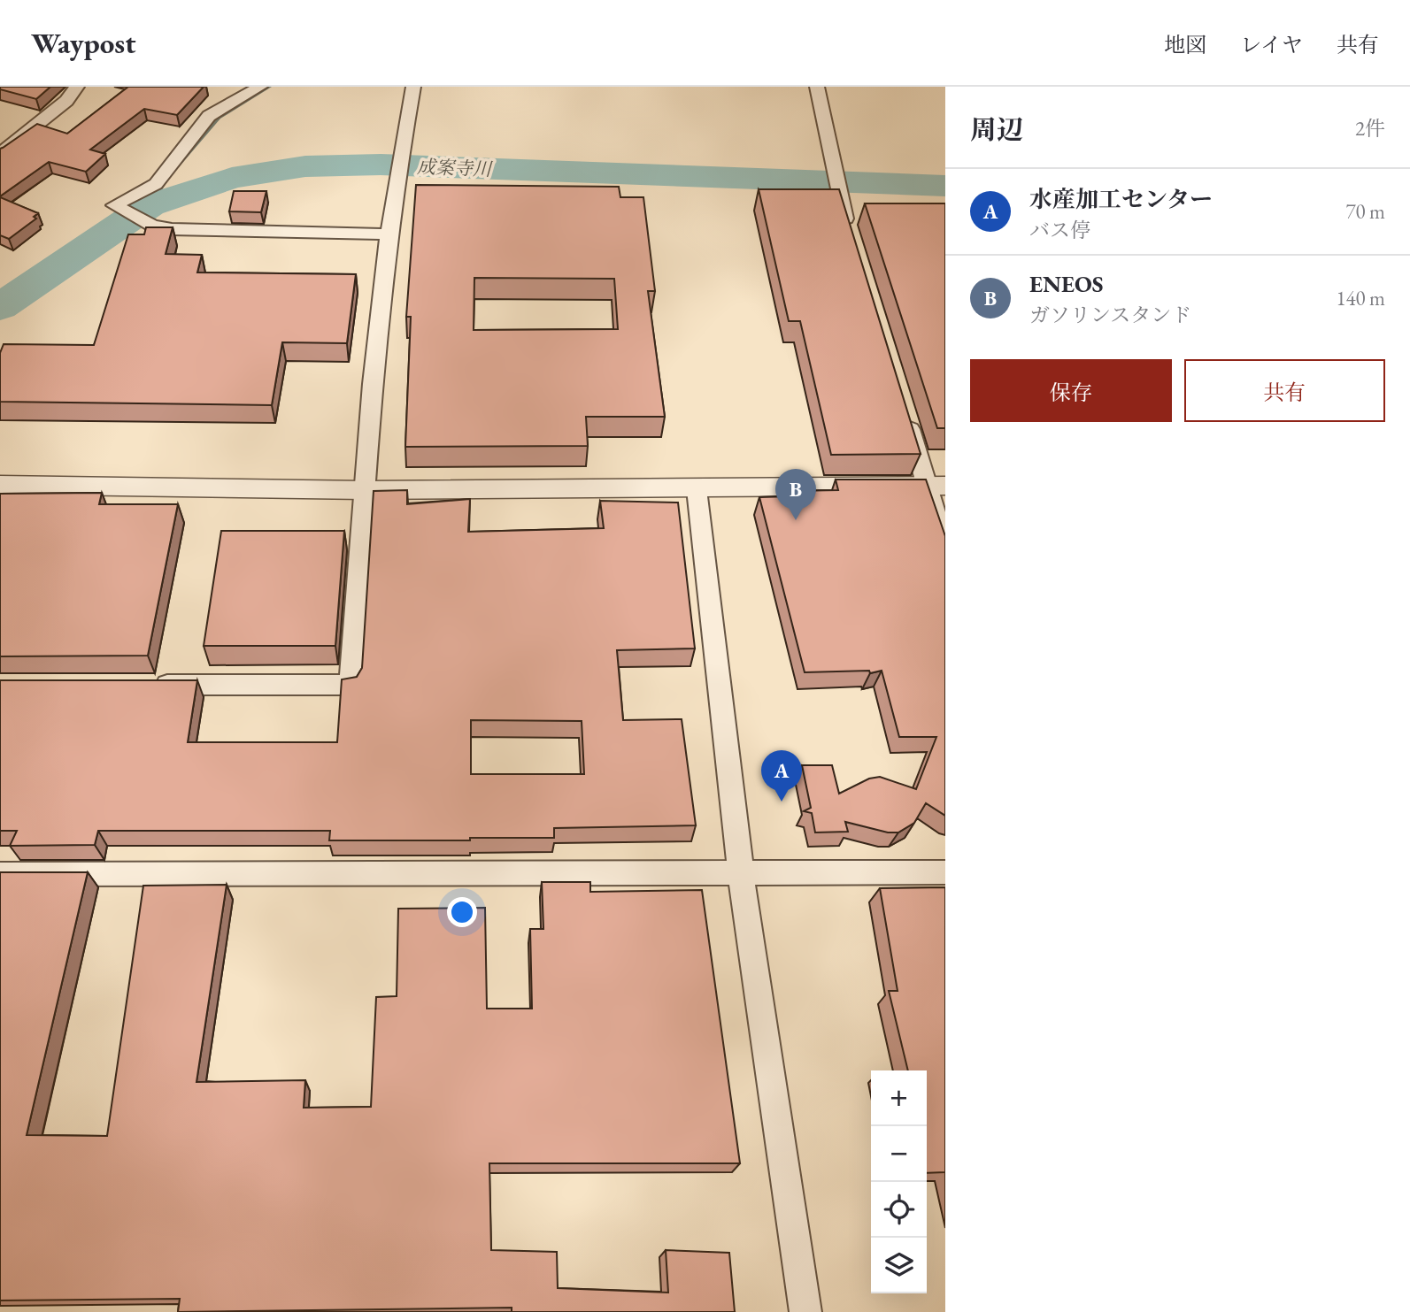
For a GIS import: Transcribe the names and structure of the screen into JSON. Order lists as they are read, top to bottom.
{
  "water": ["成案寺川"],
  "page": {
    "header": "Waypost",
    "nav": ["地図", "レイヤ", "共有"],
    "heading": ["周辺", "2件"],
    "list": [
      {
        "mark": "A",
        "name": "水産加工センター",
        "note": "バス停",
        "value": "70 m"
      },
      {
        "mark": "B",
        "name": "ENEOS",
        "note": "ガソリンスタンド",
        "value": "140 m"
      }
    ],
    "buttons": ["保存", "共有"],
    "pins": ["B", "A"],
    "map_buttons": ["+", "−"]
  }
}
